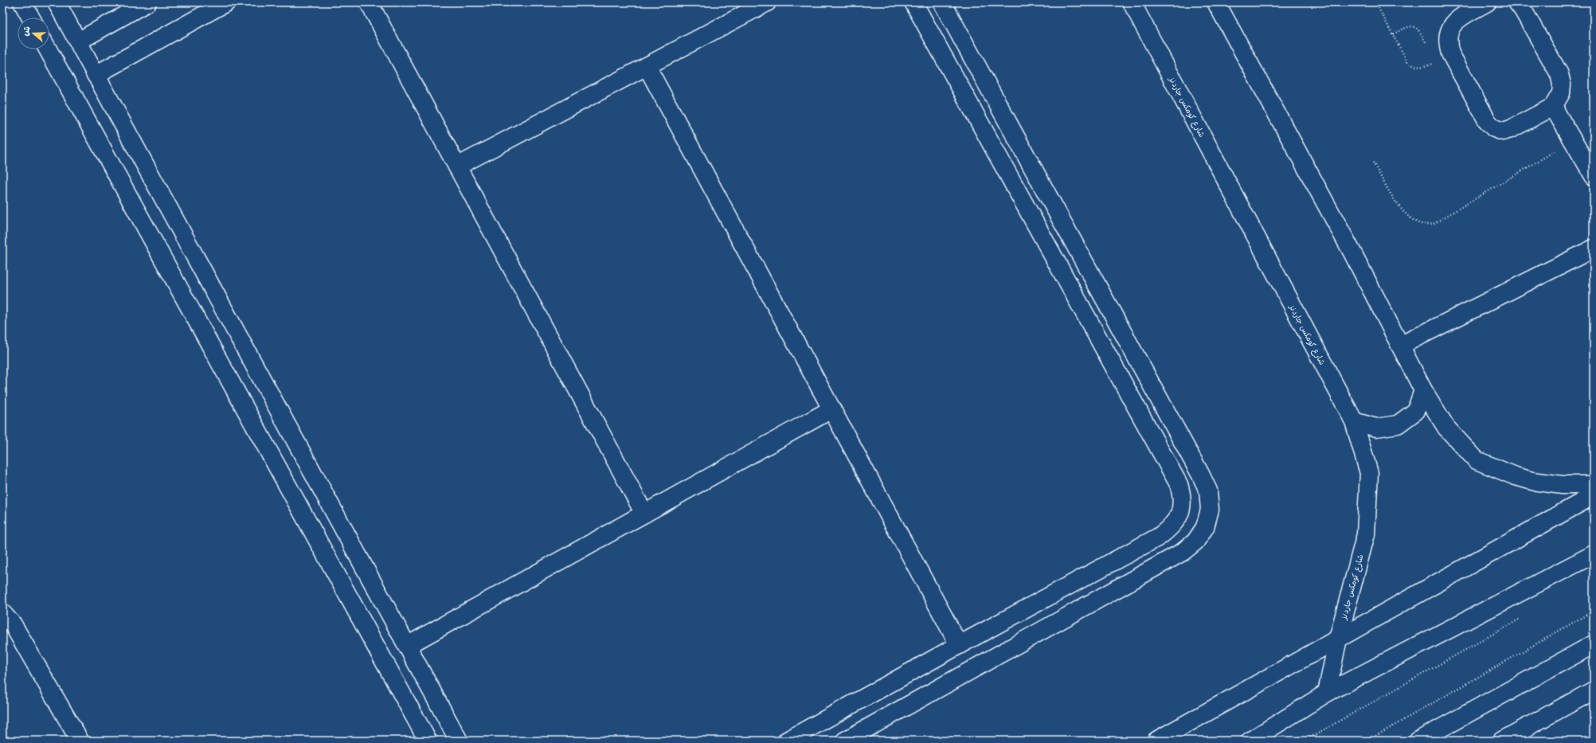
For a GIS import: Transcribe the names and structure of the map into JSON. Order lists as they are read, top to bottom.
{
  "streets": {
    "street": ["شارع كومكس جاردنز"]
  },
  "north": "left"
}
